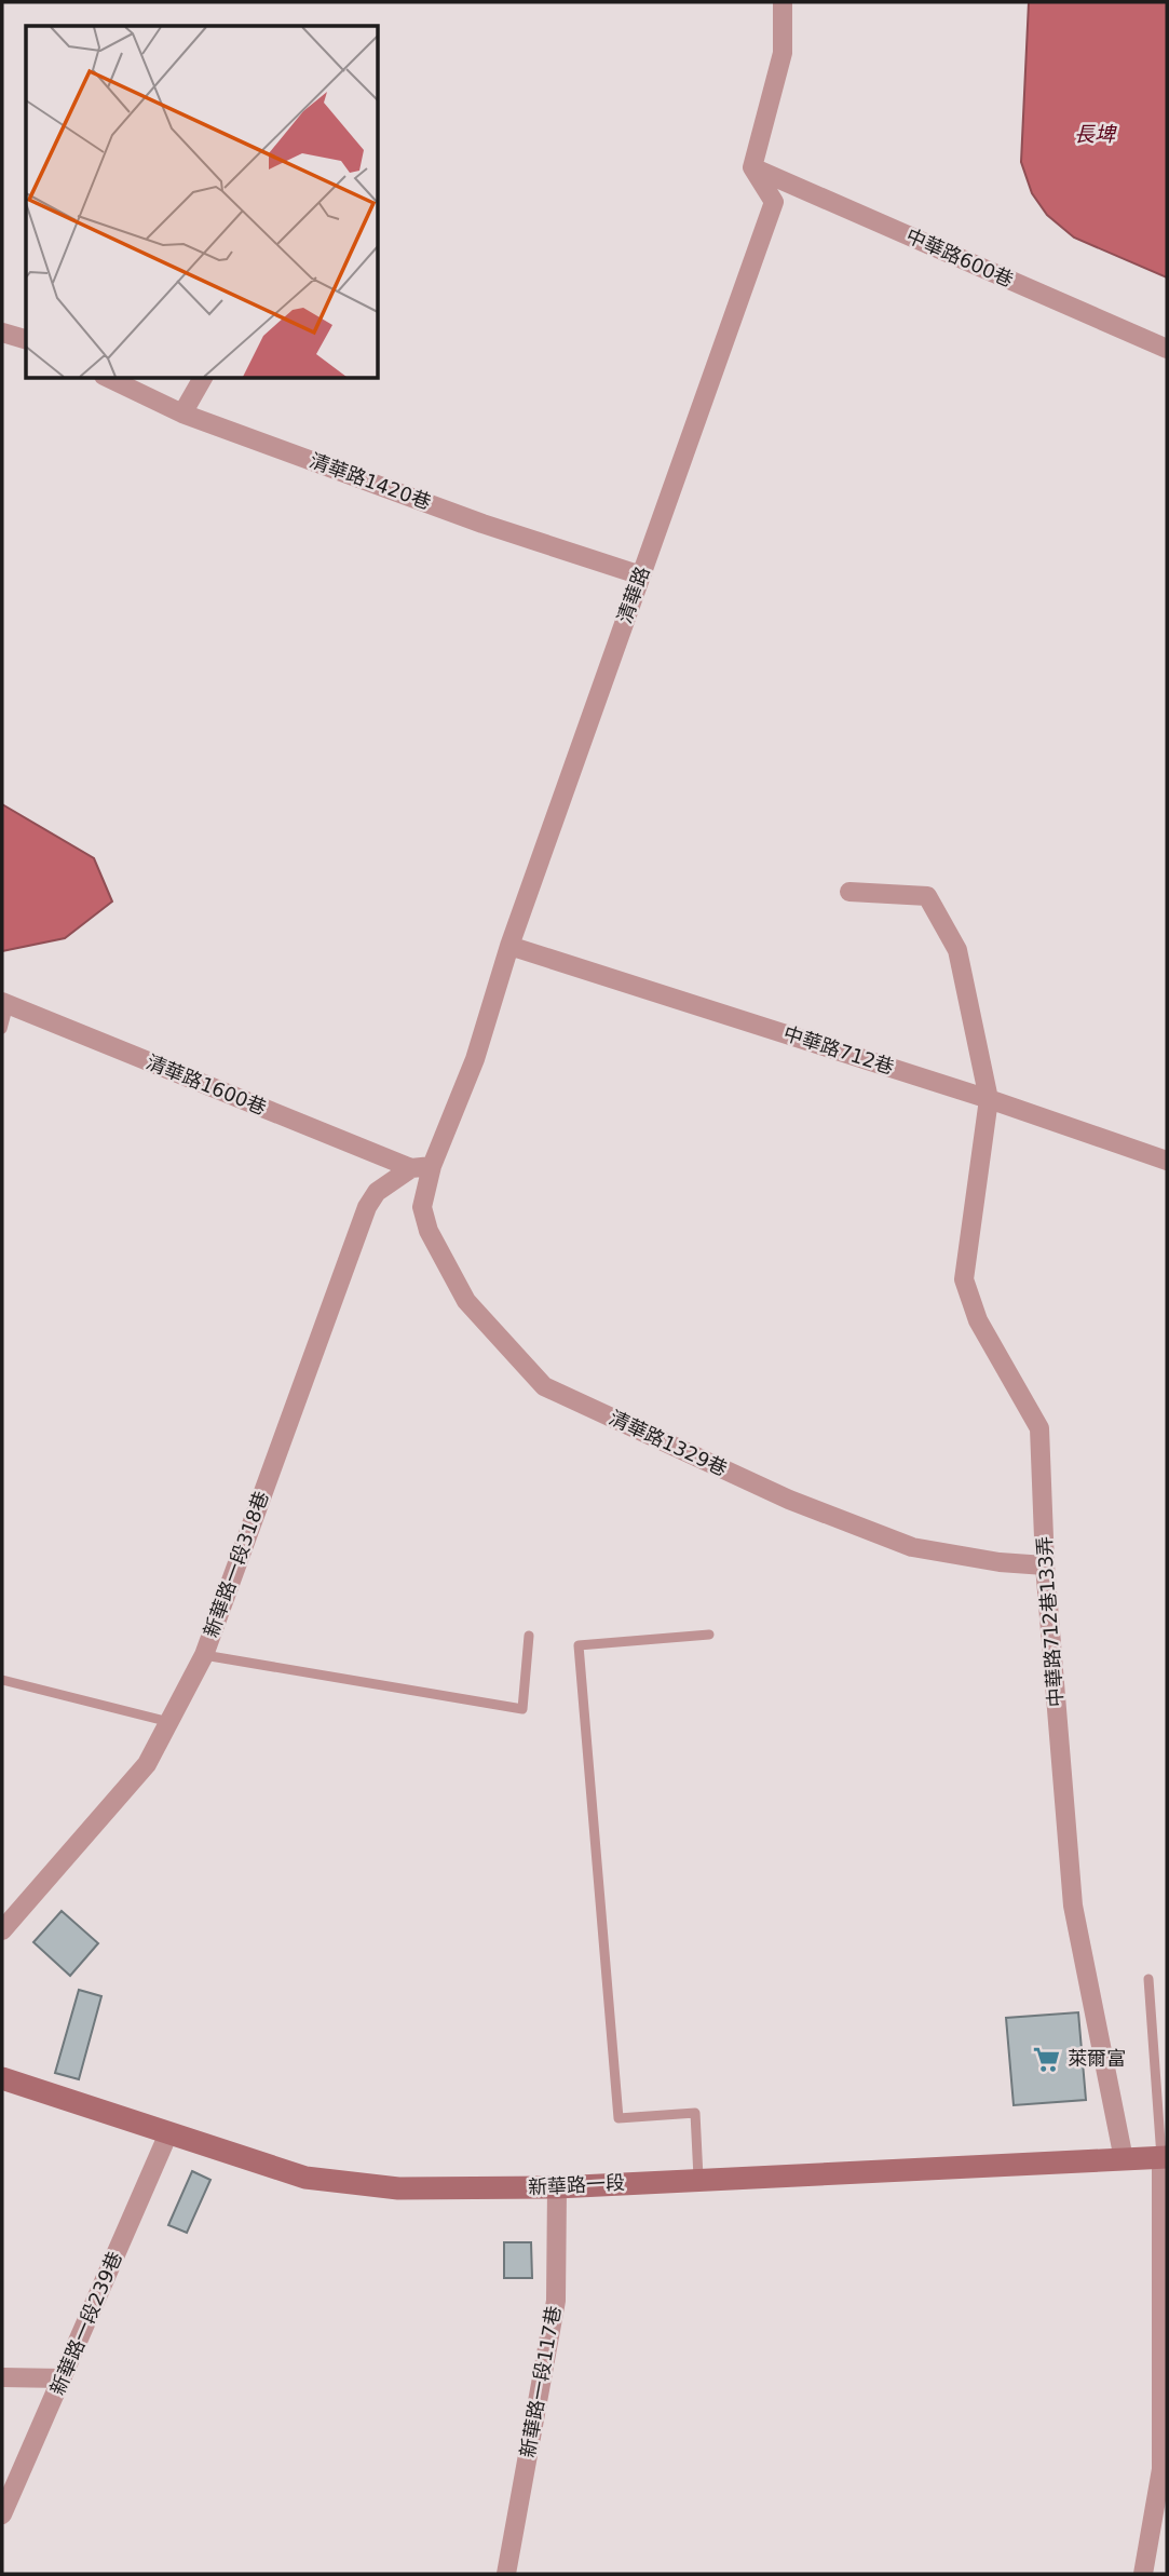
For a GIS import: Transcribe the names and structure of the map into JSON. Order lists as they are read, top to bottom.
{
  "streets": {
    "street": [
      "中華路600巷",
      "清華路1420巷",
      "清華路",
      "中華路712巷",
      "清華路1600巷",
      "清華路1329巷",
      "新華路一段318巷",
      "中華路712巷133弄",
      "新華路一段",
      "新華路一段239巷",
      "新華路一段117巷"
    ]
  },
  "crossings": [
    ["中華路600巷", "清華路"],
    ["清華路1420巷", "清華路"],
    ["清華路", "中華路712巷"],
    ["清華路", "清華路1329巷"],
    ["中華路712巷", "中華路712巷133弄"],
    ["清華路1600巷", "新華路一段318巷"],
    ["清華路1329巷", "中華路712巷133弄"],
    ["中華路712巷133弄", "新華路一段"],
    ["新華路一段", "新華路一段239巷"],
    ["新華路一段", "新華路一段117巷"]
  ],
  "water": ["長埤"],
  "places": {
    "supermarket": ["萊爾富"]
  }
}
